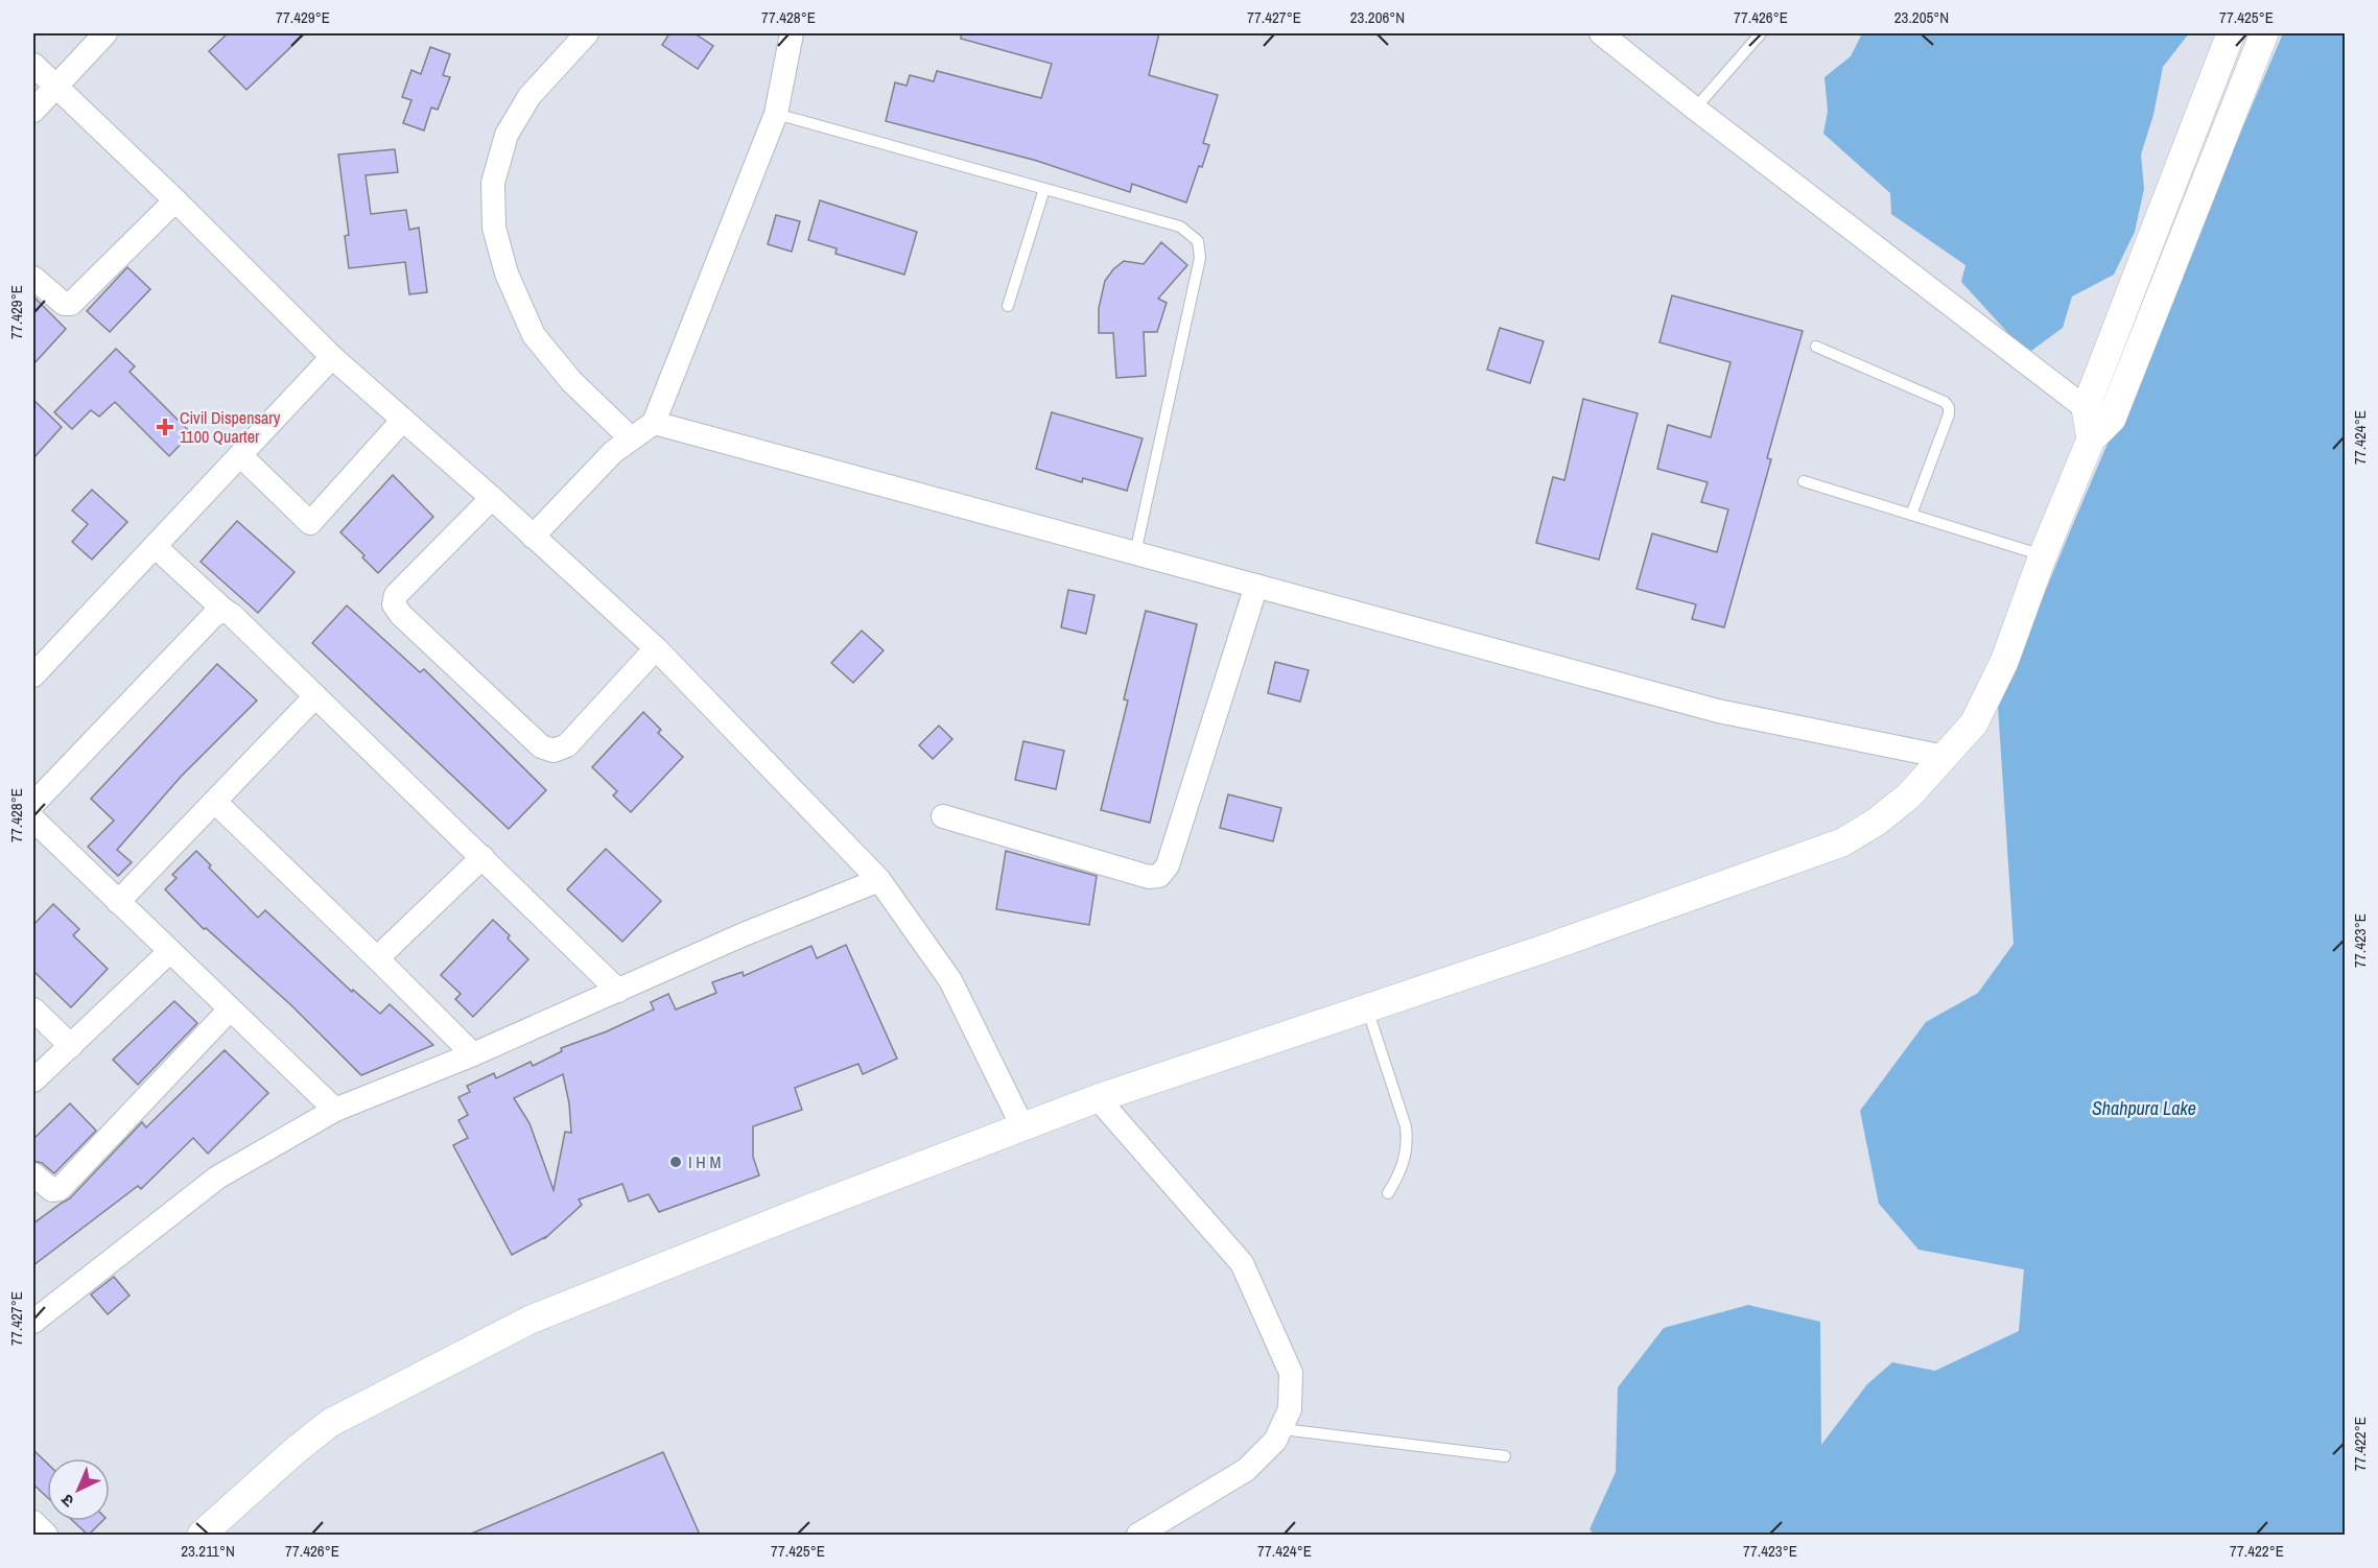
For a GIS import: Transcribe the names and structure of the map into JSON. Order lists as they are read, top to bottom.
{
  "water": ["Shahpura Lake"],
  "places": {
    "health": ["Civil Dispensary 1100 Quarter"],
    "other": ["I H M"]
  },
  "north": "bottom left",
  "coordinates": [
    "77.429°E",
    "77.428°E",
    "77.427°E",
    "23.206°N",
    "77.426°E",
    "23.205°N",
    "77.425°E",
    "77.424°E",
    "77.423°E",
    "77.422°E",
    "23.211°N"
  ]
}
